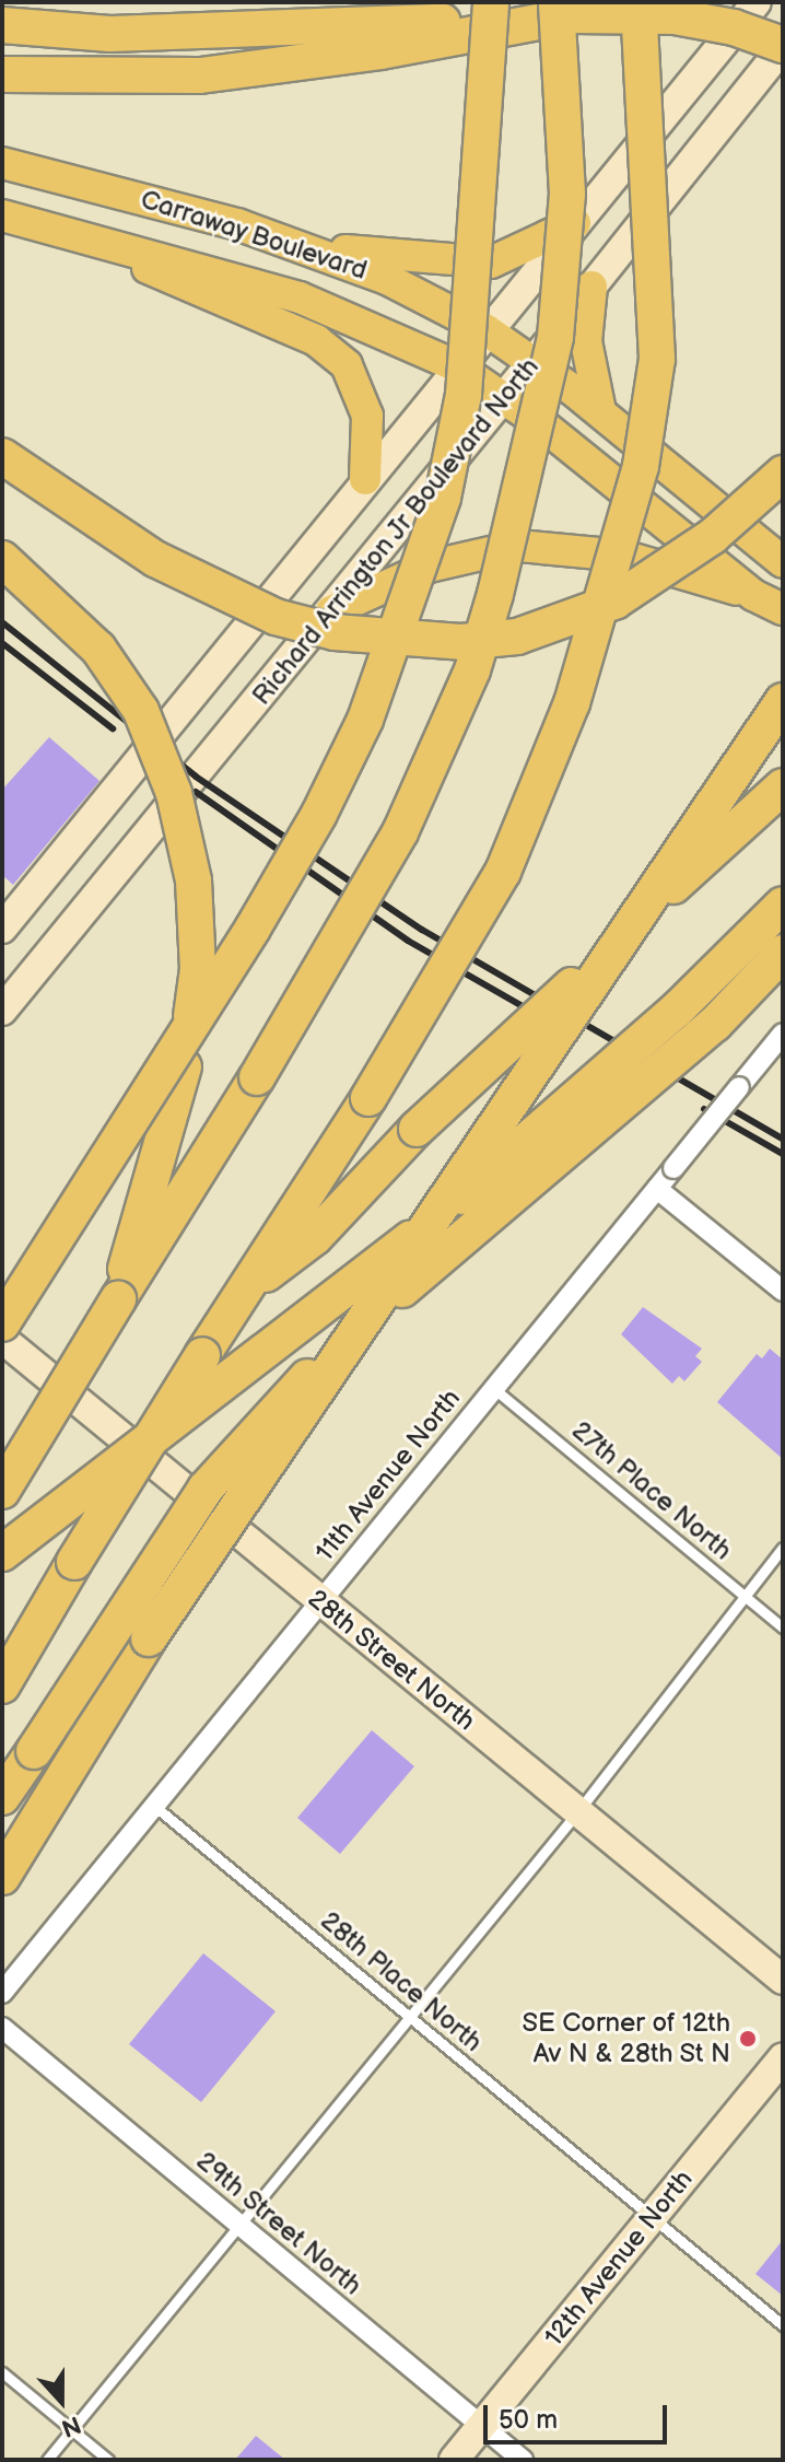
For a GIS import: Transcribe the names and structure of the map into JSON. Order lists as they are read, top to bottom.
{
  "streets": {
    "main road": ["Carraway Boulevard"],
    "street": [
      "Richard Arrington Jr Boulevard North",
      "11th Avenue North",
      "28th Street North",
      "29th Street North",
      "12th Avenue North"
    ],
    "lane": ["27th Place North", "28th Place North"]
  },
  "crossings": [
    ["Carraway Boulevard", "Richard Arrington Jr Boulevard North"],
    ["11th Avenue North", "27th Place North"],
    ["11th Avenue North", "28th Street North"],
    ["11th Avenue North", "28th Place North"],
    ["28th Place North", "12th Avenue North"],
    ["29th Street North", "12th Avenue North"]
  ],
  "places": ["SE Corner of 12th Av N & 28th St N"],
  "scale_bar": "50 m",
  "north": "bottom"
}
